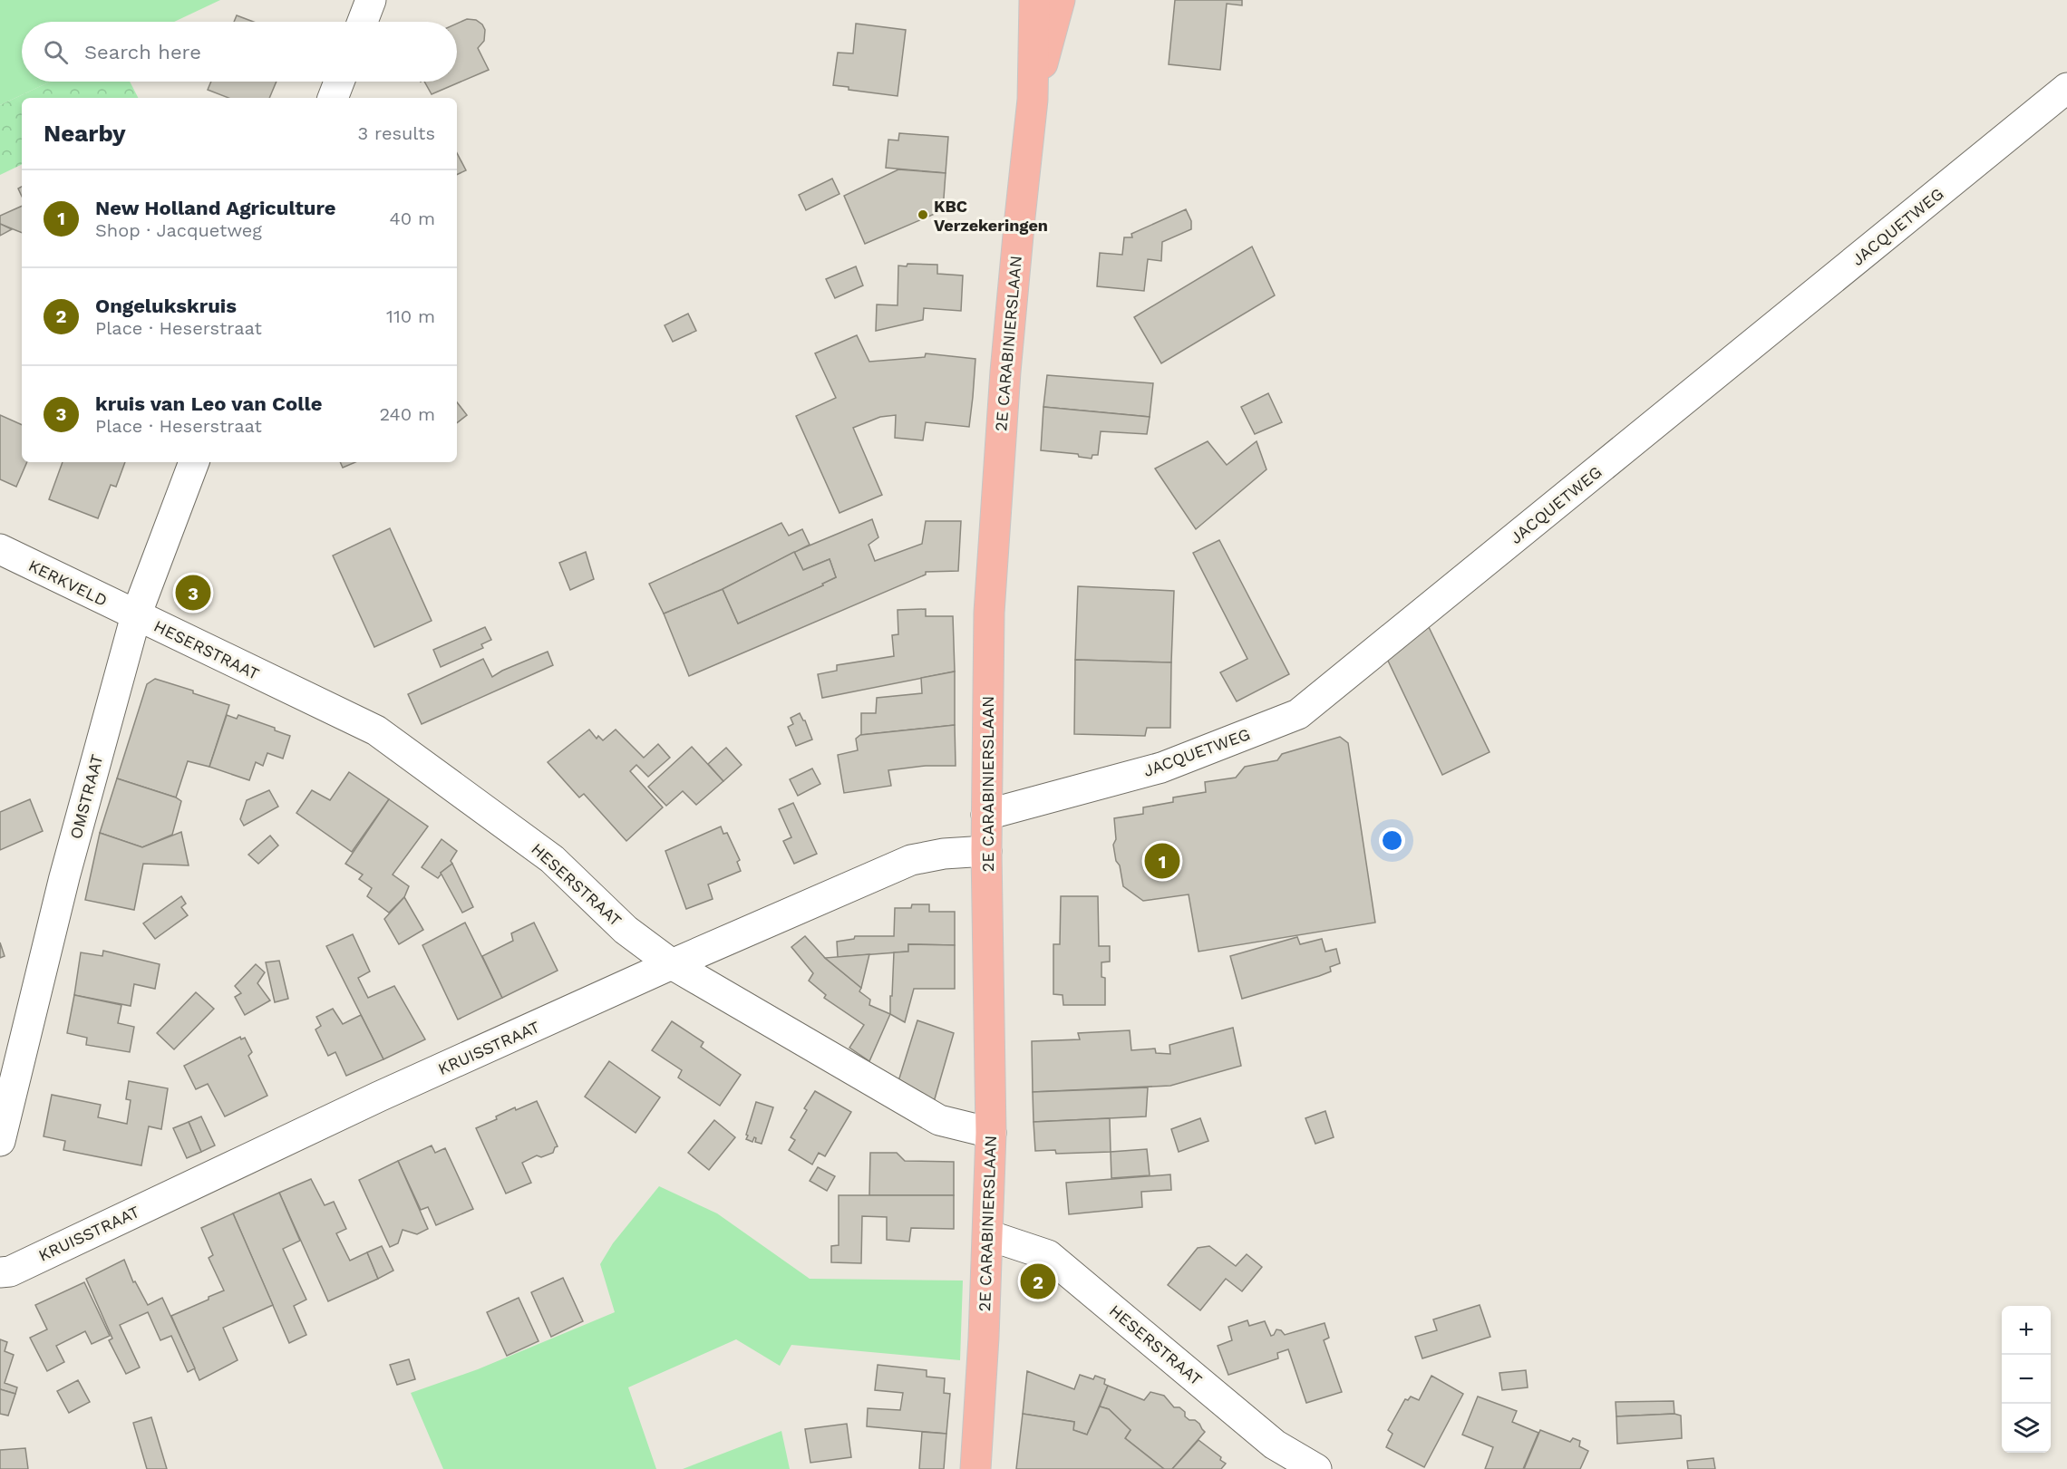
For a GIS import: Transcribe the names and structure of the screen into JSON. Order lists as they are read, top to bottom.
{
  "streets": {
    "main road": ["2E CARABINIERSLAAN"],
    "street": [
      "JACQUETWEG",
      "KERKVELD",
      "HESERSTRAAT",
      "OMSTRAAT",
      "KRUISSTRAAT"
    ]
  },
  "crossings": [
    ["JACQUETWEG", "2E CARABINIERSLAAN"],
    ["2E CARABINIERSLAAN", "HESERSTRAAT"],
    ["2E CARABINIERSLAAN", "KRUISSTRAAT"],
    ["KERKVELD", "HESERSTRAAT"],
    ["KERKVELD", "OMSTRAAT"],
    ["HESERSTRAAT", "OMSTRAAT"],
    ["HESERSTRAAT", "KRUISSTRAAT"]
  ],
  "places": ["KBC Verzekeringen"],
  "page": {
    "search": "Search here",
    "heading": ["Nearby", "3 results"],
    "list": [
      {
        "mark": "1",
        "name": "New Holland Agriculture",
        "note": "Shop · Jacquetweg",
        "value": "40 m"
      },
      {
        "mark": "2",
        "name": "Ongelukskruis",
        "note": "Place · Heserstraat",
        "value": "110 m"
      },
      {
        "mark": "3",
        "name": "kruis van Leo van Colle",
        "note": "Place · Heserstraat",
        "value": "240 m"
      }
    ],
    "pins": ["3", "1", "2"],
    "map_buttons": ["+", "−"]
  }
}
